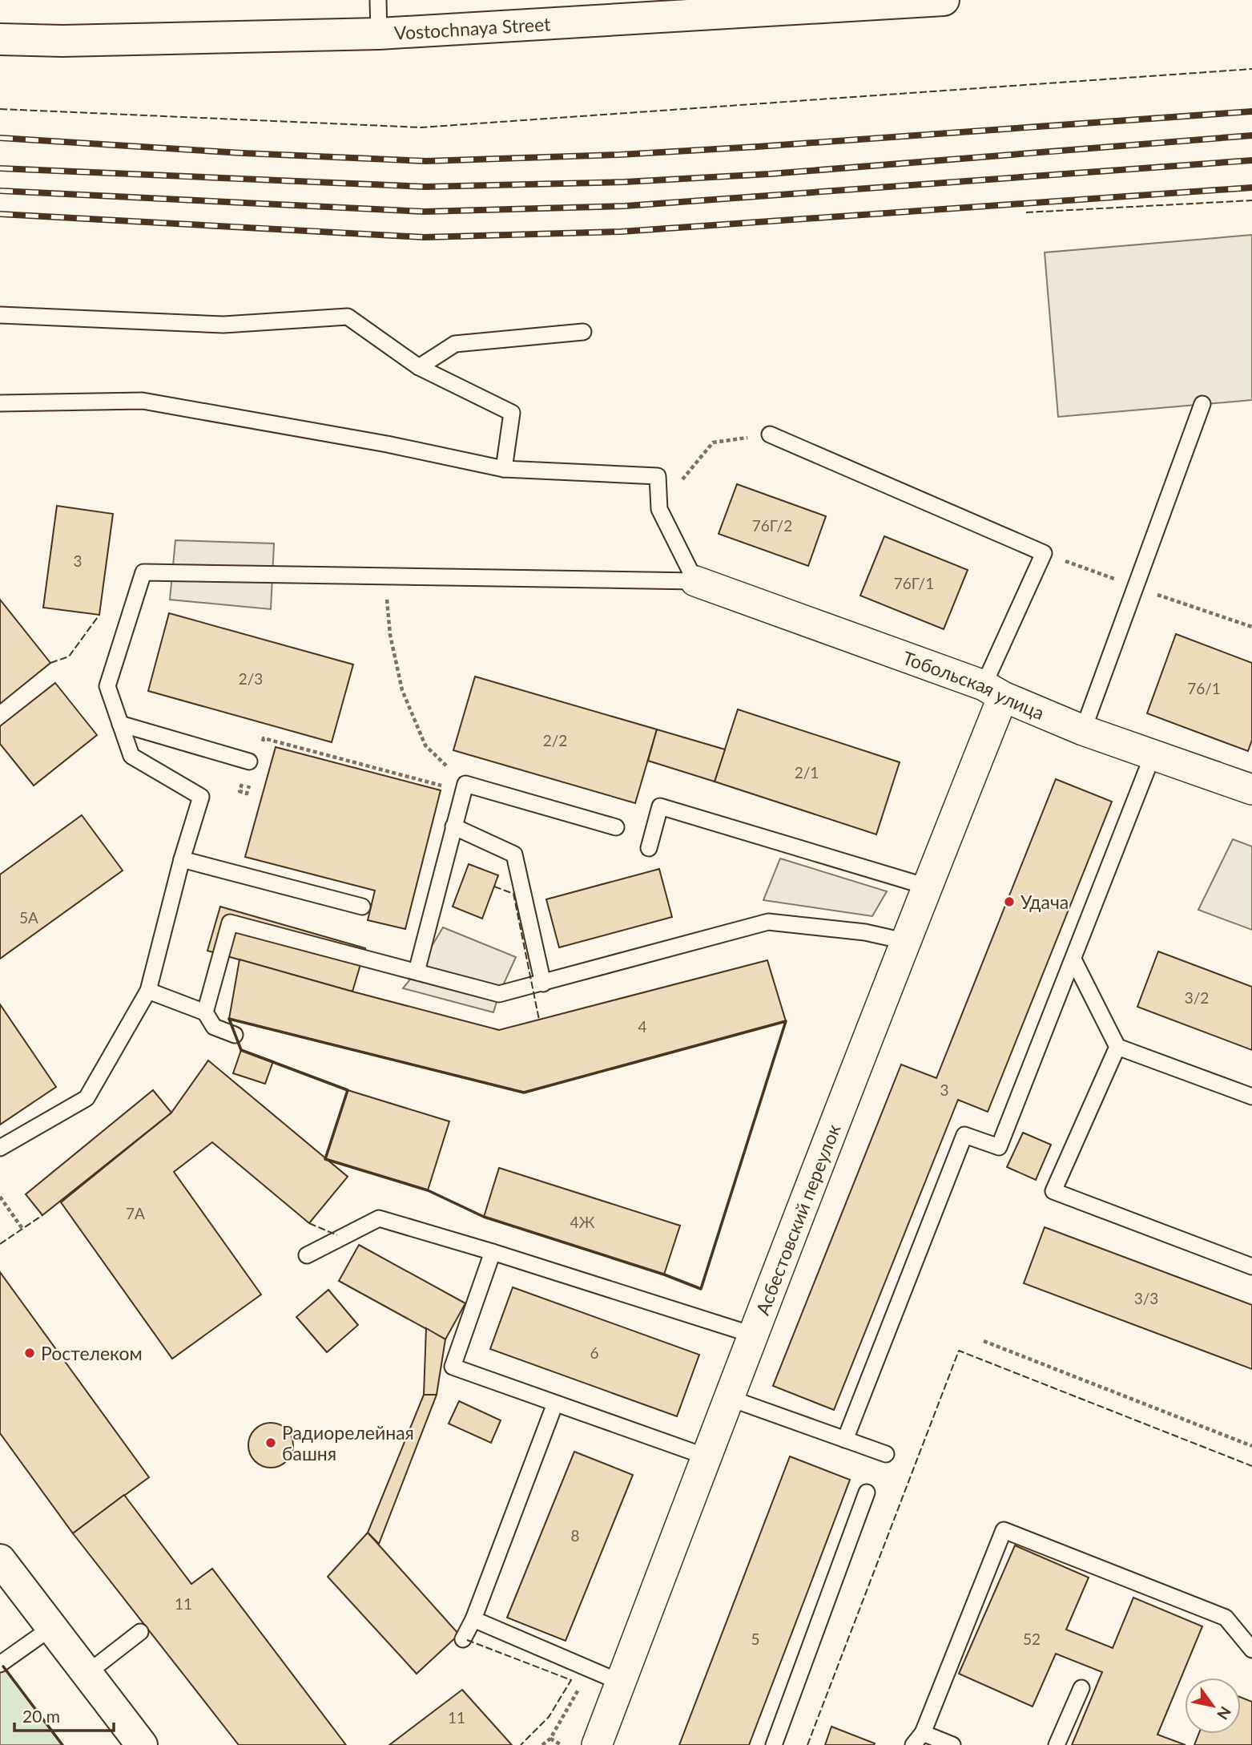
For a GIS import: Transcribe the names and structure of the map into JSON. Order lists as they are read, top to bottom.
{
  "streets": {
    "main road": ["Vostochnaya Street"],
    "street": ["Тобольская улица", "Асбестовский переулок"]
  },
  "crossings": [
    ["Тобольская улица", "Асбестовский переулок"]
  ],
  "places": ["Удача", "Ростелеком", "Радиорелейная башня"],
  "house_numbers": [
    "76Г/2",
    "3",
    "76Г/1",
    "2/3",
    "76/1",
    "2/2",
    "2/1",
    "5А",
    "3/2",
    "4",
    "3",
    "7А",
    "4Ж",
    "3/3",
    "6",
    "8",
    "11",
    "5",
    "52",
    "11"
  ],
  "scale_bar": "20 m",
  "north": "bottom right"
}
